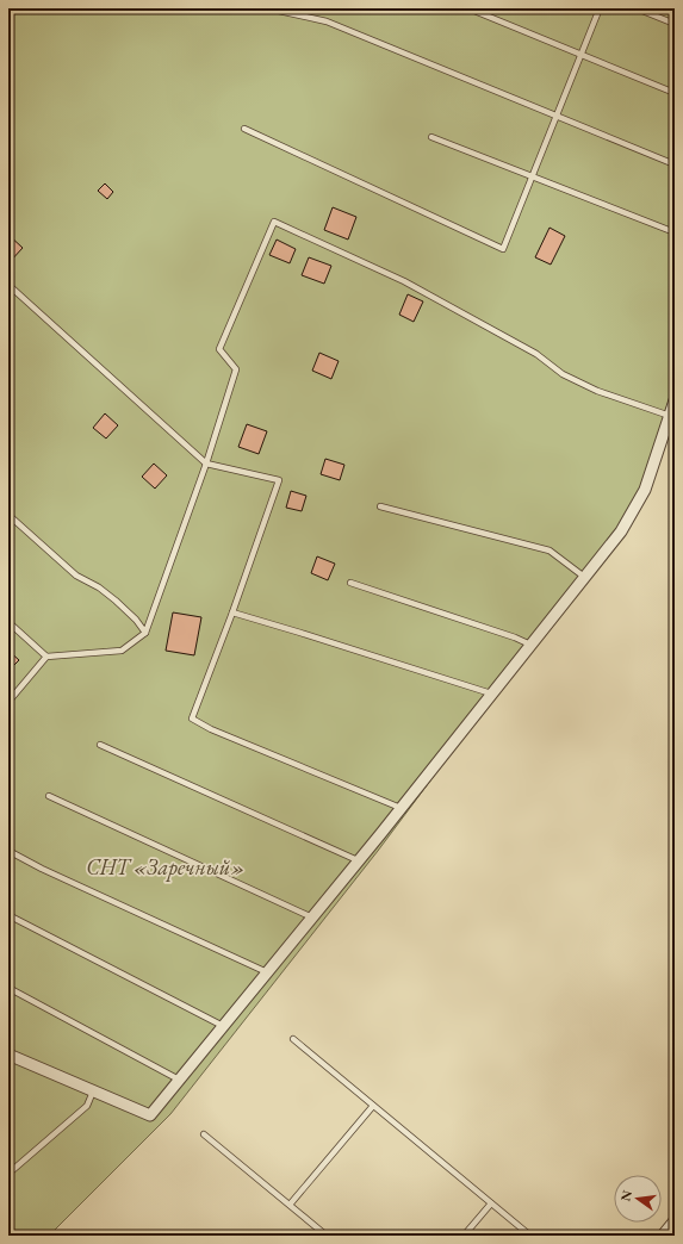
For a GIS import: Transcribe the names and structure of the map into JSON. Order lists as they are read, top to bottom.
{
  "parks": ["СНТ «Заречный»"],
  "north": "left"
}
